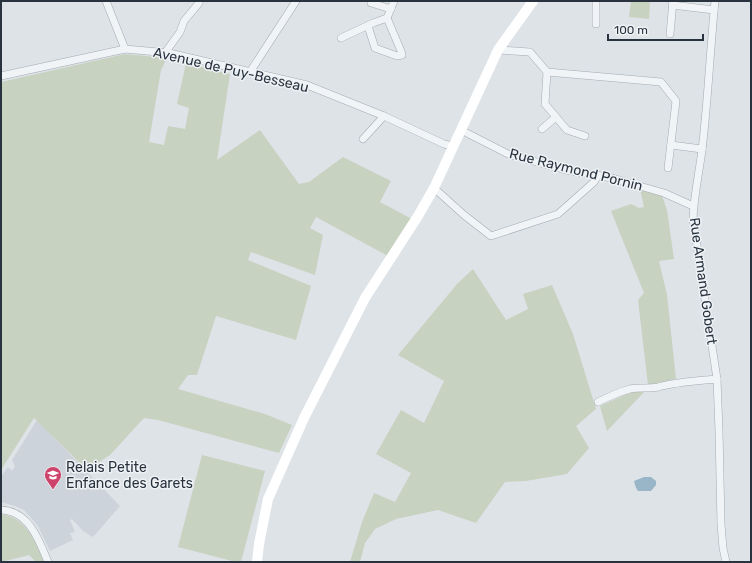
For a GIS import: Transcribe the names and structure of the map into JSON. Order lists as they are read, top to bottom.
{
  "streets": {
    "street": ["Avenue de Puy-Besseau", "Rue Raymond Pornin", "Rue Armand Gobert"]
  },
  "crossings": [
    ["Rue Raymond Pornin", "Rue Armand Gobert"]
  ],
  "places": {
    "school or university": ["Relais Petite Enfance des Garets"]
  },
  "scale_bar": "100 m"
}
